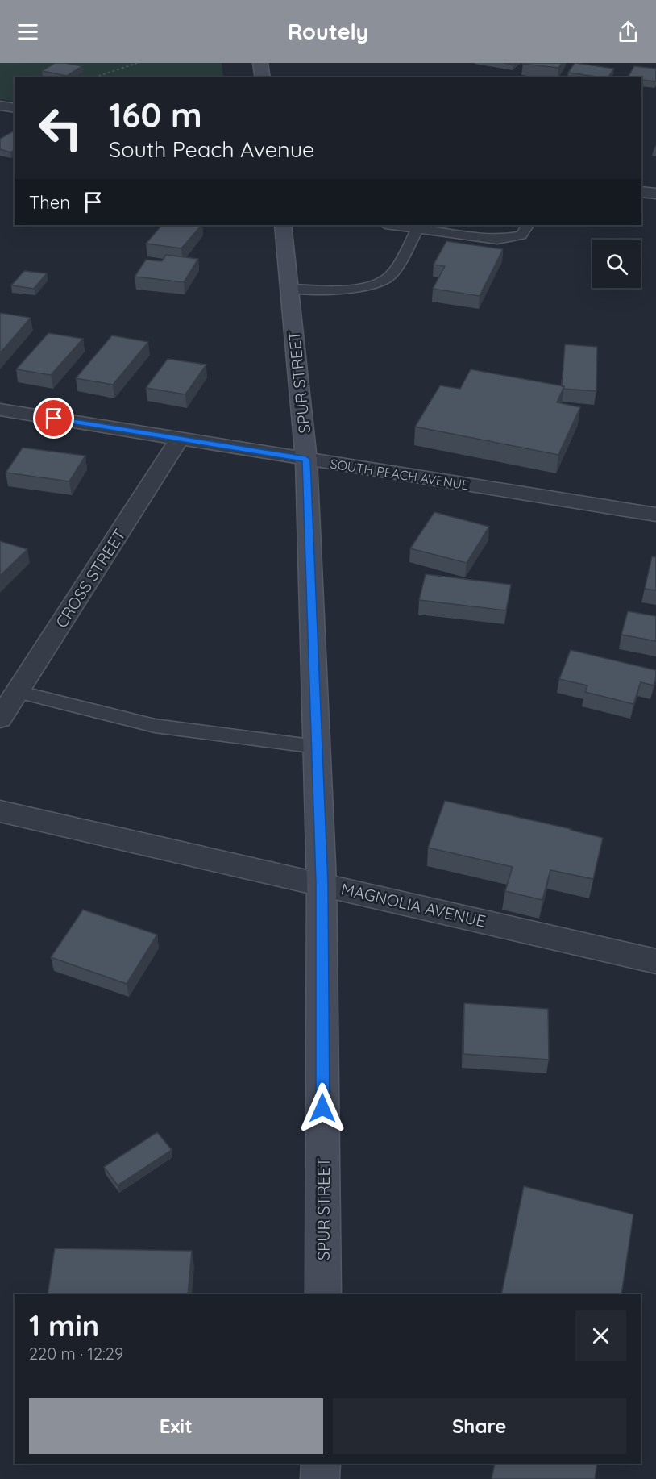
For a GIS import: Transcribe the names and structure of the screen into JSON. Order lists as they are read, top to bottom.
{
  "streets": {
    "main road": ["SPUR STREET"],
    "street": ["SOUTH PEACH AVENUE", "CROSS STREET", "MAGNOLIA AVENUE"]
  },
  "crossings": [
    ["SPUR STREET", "SOUTH PEACH AVENUE"],
    ["SPUR STREET", "MAGNOLIA AVENUE"],
    ["SOUTH PEACH AVENUE", "CROSS STREET"]
  ],
  "page": {
    "header": "Routely",
    "turn": ["160 m", "South Peach Avenue"],
    "then": "Then",
    "heading": ["1 min", "220 m · 12:29"],
    "buttons": ["Exit", "Share"]
  }
}
